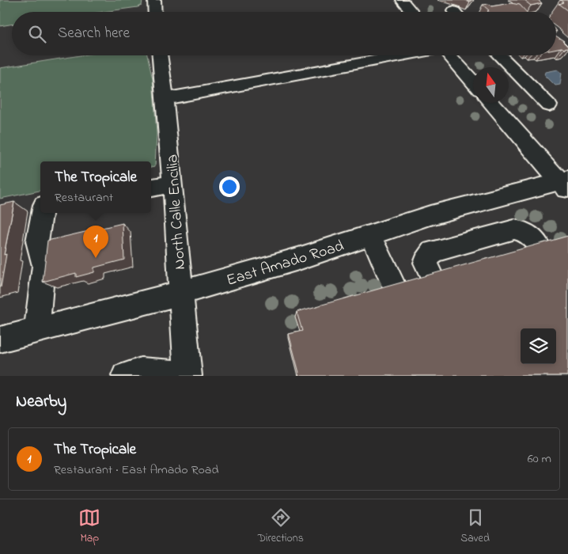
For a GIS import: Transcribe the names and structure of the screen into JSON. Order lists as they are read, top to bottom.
{
  "streets": {
    "street": ["North Calle Encilia", "East Amado Road"]
  },
  "crossings": [
    ["North Calle Encilia", "East Amado Road"]
  ],
  "north": "top",
  "page": {
    "search": "Search here",
    "popup": ["The Tropicale", "Restaurant"],
    "pins": "1",
    "heading": "Nearby",
    "list": [
      {
        "mark": "1",
        "name": "The Tropicale",
        "note": "Restaurant · East Amado Road",
        "value": "60 m"
      }
    ],
    "nav": ["Map", "Directions", "Saved"]
  }
}
